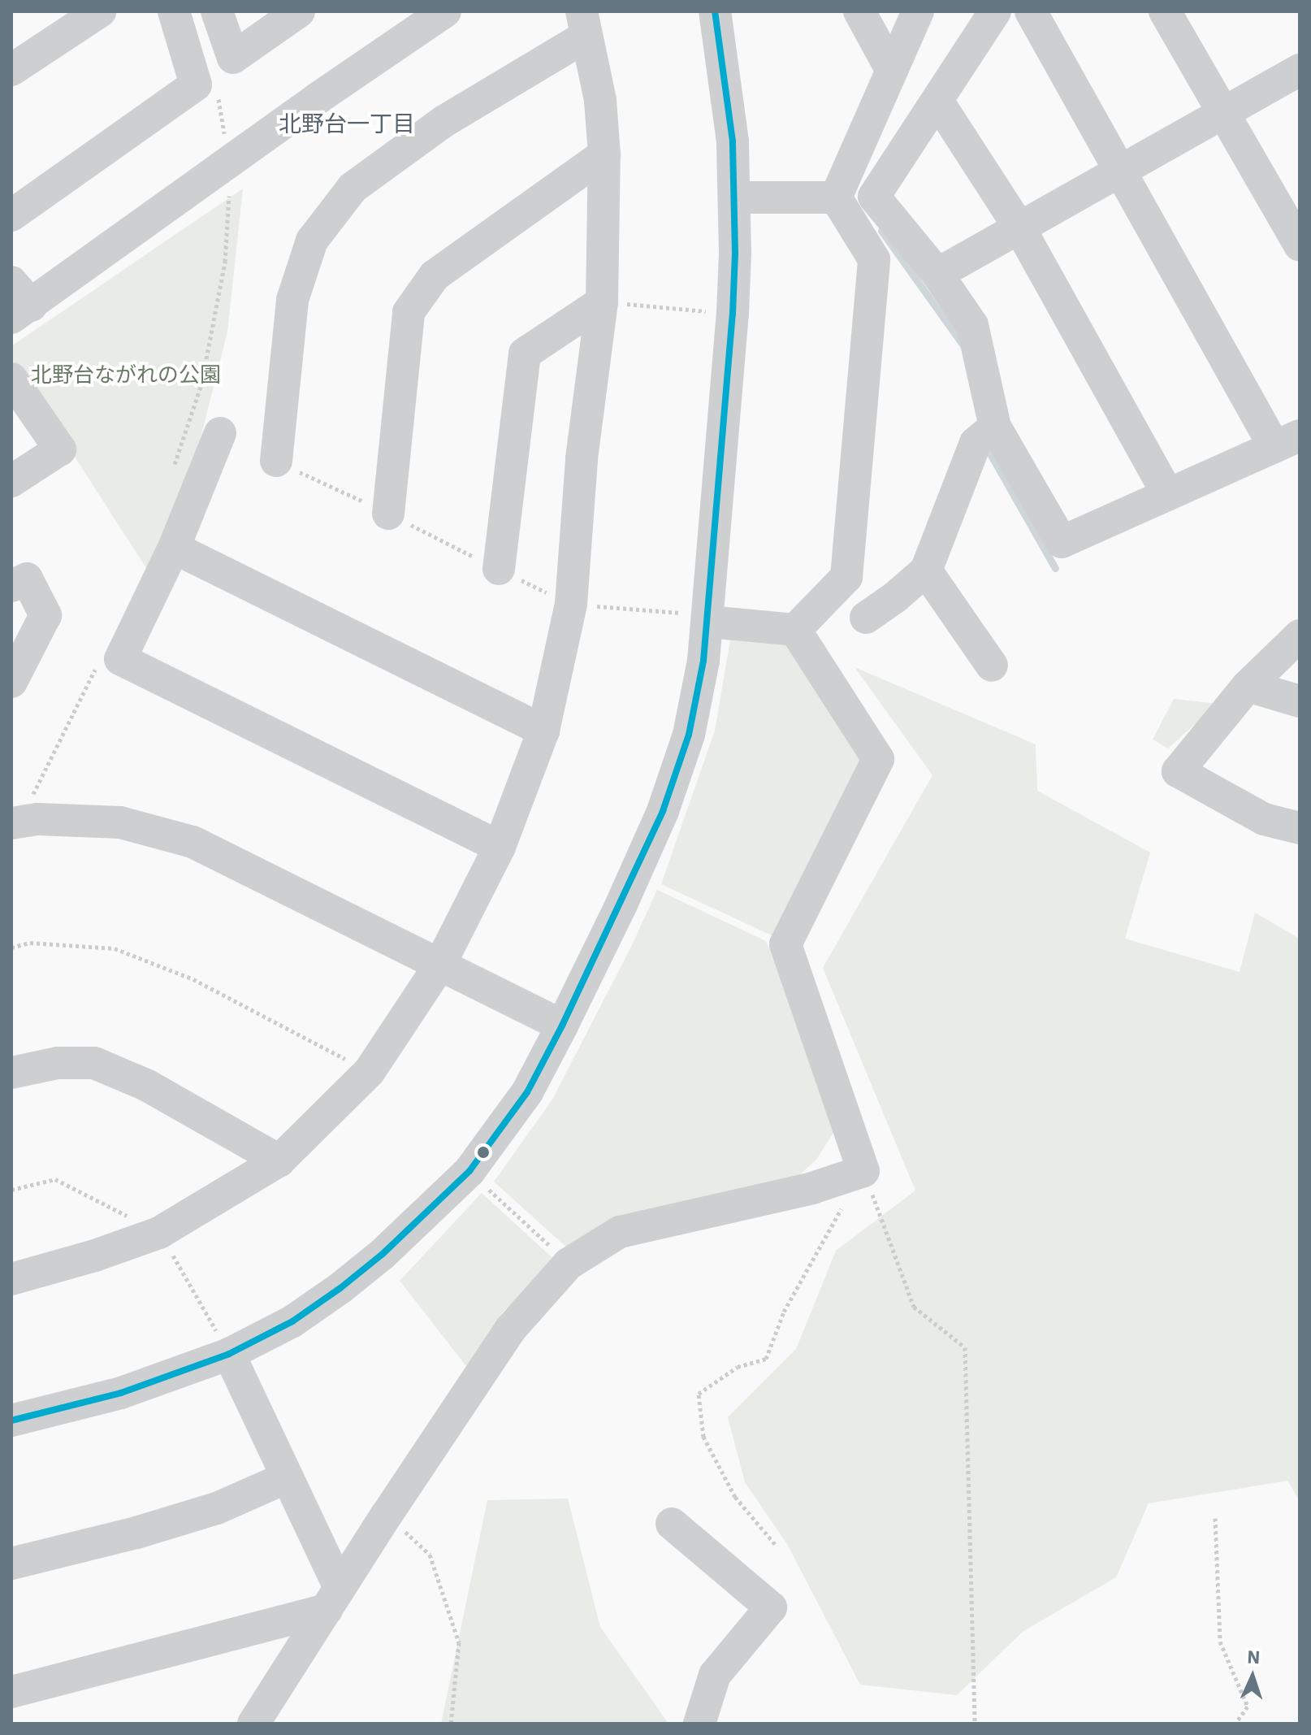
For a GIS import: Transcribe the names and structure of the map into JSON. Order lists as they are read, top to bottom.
{
  "districts": ["北野台一丁目"],
  "parks": ["北野台ながれの公園"],
  "north": "top"
}
